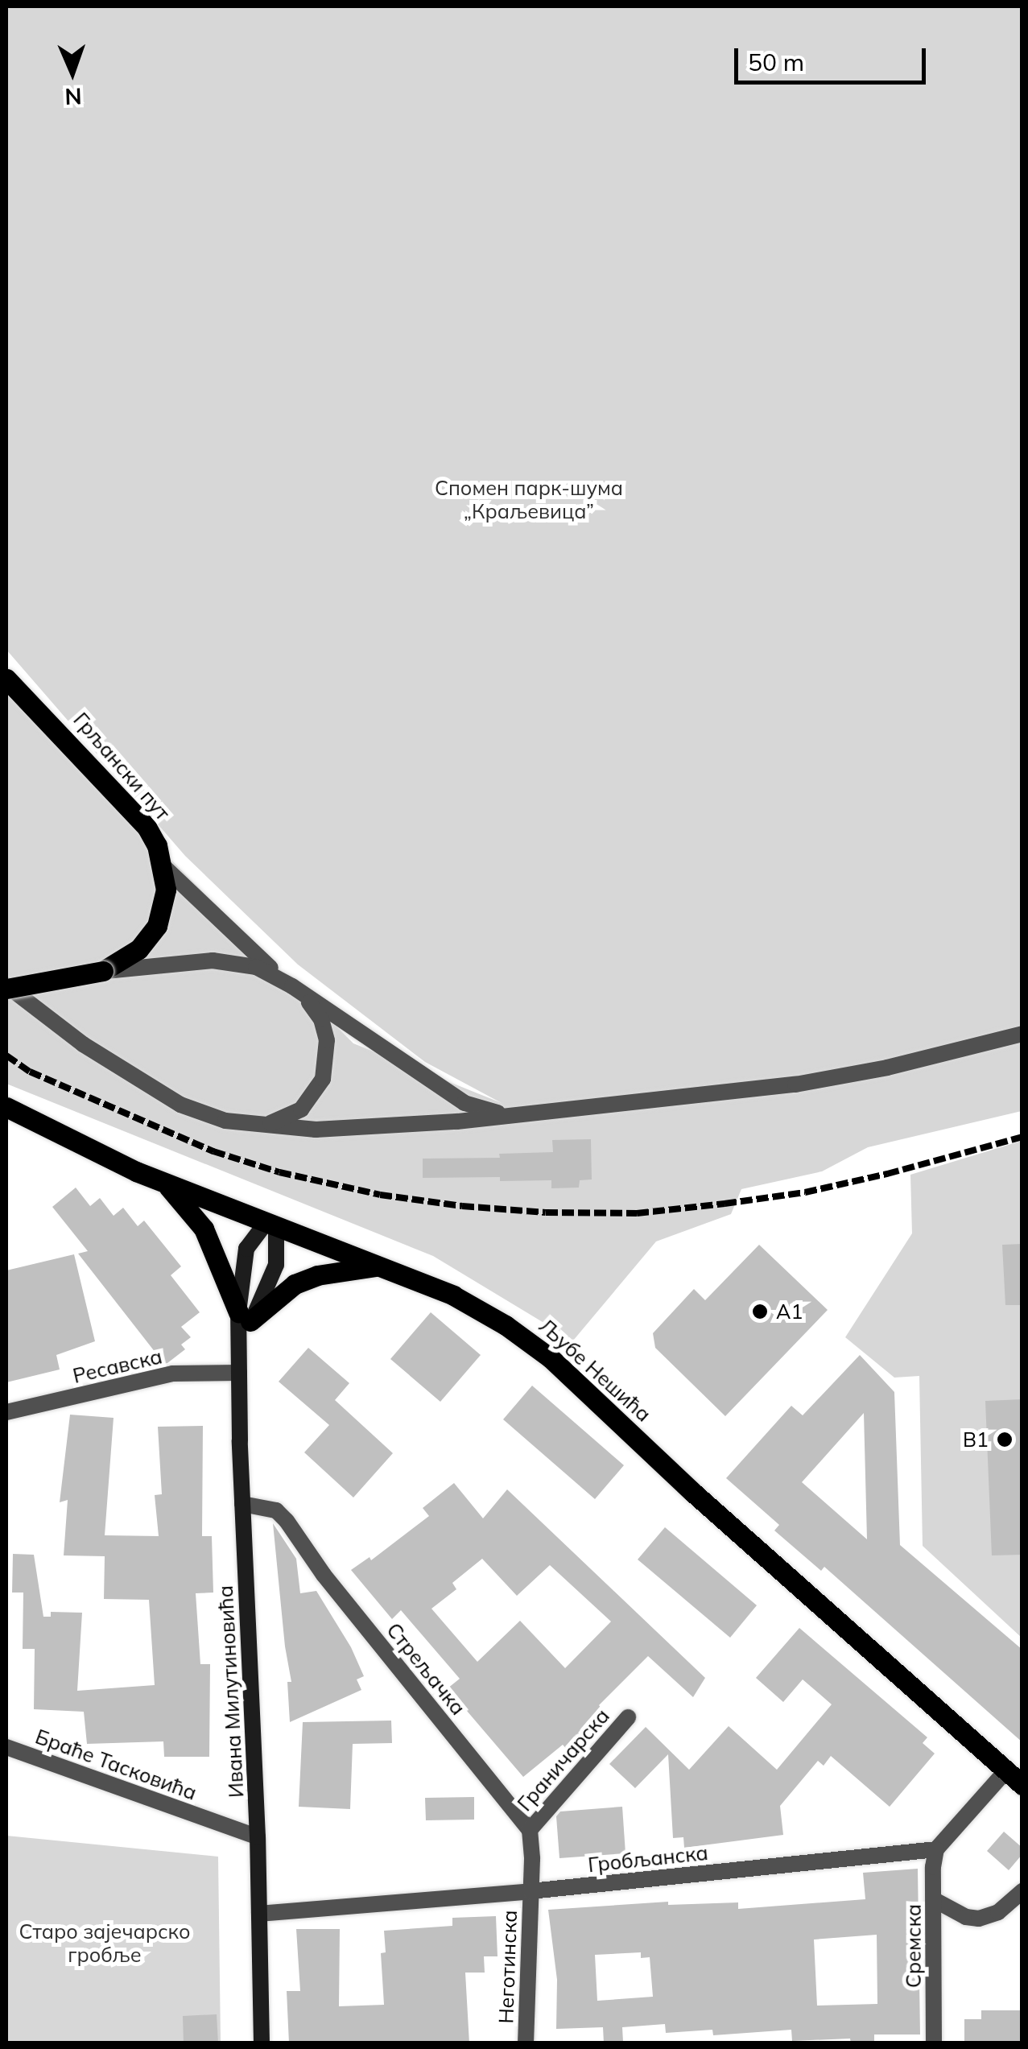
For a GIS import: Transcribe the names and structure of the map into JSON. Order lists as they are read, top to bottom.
{
  "streets": {
    "main road": ["Грљански пут", "Љубе Нешића"],
    "street": [
      "Ресавска",
      "Стрељачка",
      "Ивана Милутиновића",
      "Граничарска",
      "Браће Тасковића",
      "Гробљанска",
      "Сремска",
      "Неготинска"
    ]
  },
  "crossings": [
    ["Ресавска", "Ивана Милутиновића"],
    ["Љубе Нешића", "Ивана Милутиновића"],
    ["Стрељачка", "Ивана Милутиновића"],
    ["Стрељачка", "Граничарска"],
    ["Ивана Милутиновића", "Браће Тасковића"],
    ["Ивана Милутиновића", "Гробљанска"],
    ["Гробљанска", "Сремска"],
    ["Гробљанска", "Неготинска"]
  ],
  "parks": ["Спомен парк-шума „Краљевица”", "Старо зајечарско гробље"],
  "places": ["A1", "B1"],
  "scale_bar": "50 m",
  "north": "bottom"
}
